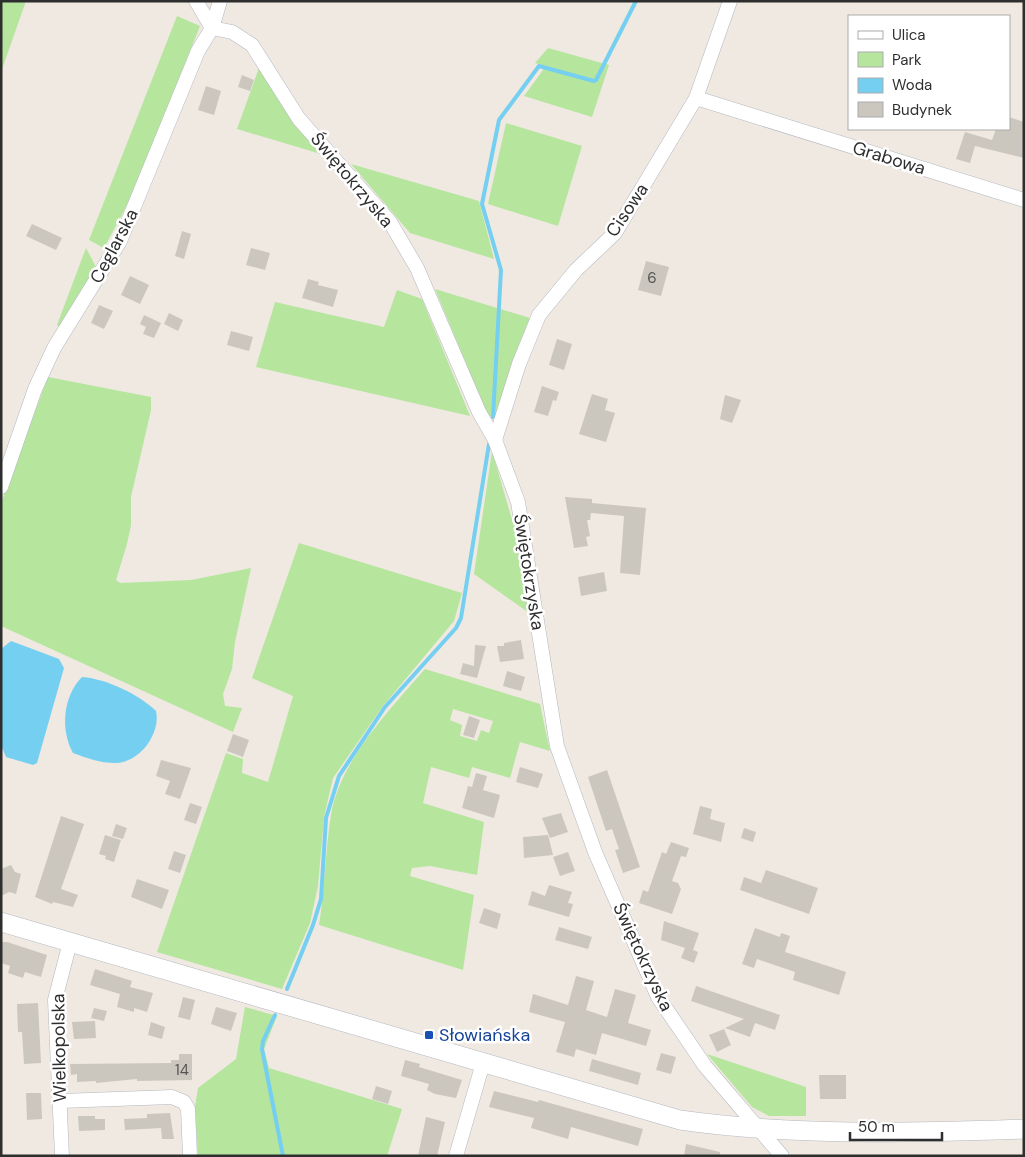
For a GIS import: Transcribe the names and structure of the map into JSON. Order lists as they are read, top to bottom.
{
  "streets": {
    "street": [
      "Grabowa",
      "Świętokrzyska",
      "Cisowa",
      "Ceglarska",
      "Wielkopolska"
    ]
  },
  "crossings": [
    ["Grabowa", "Cisowa"],
    ["Świętokrzyska", "Cisowa"],
    ["Świętokrzyska", "Ceglarska"]
  ],
  "places": {
    "transit": ["Słowiańska"]
  },
  "house_numbers": ["6", "14"],
  "legend": [
    "Ulica",
    "Park",
    "Woda",
    "Budynek"
  ],
  "scale_bar": "50 m"
}
